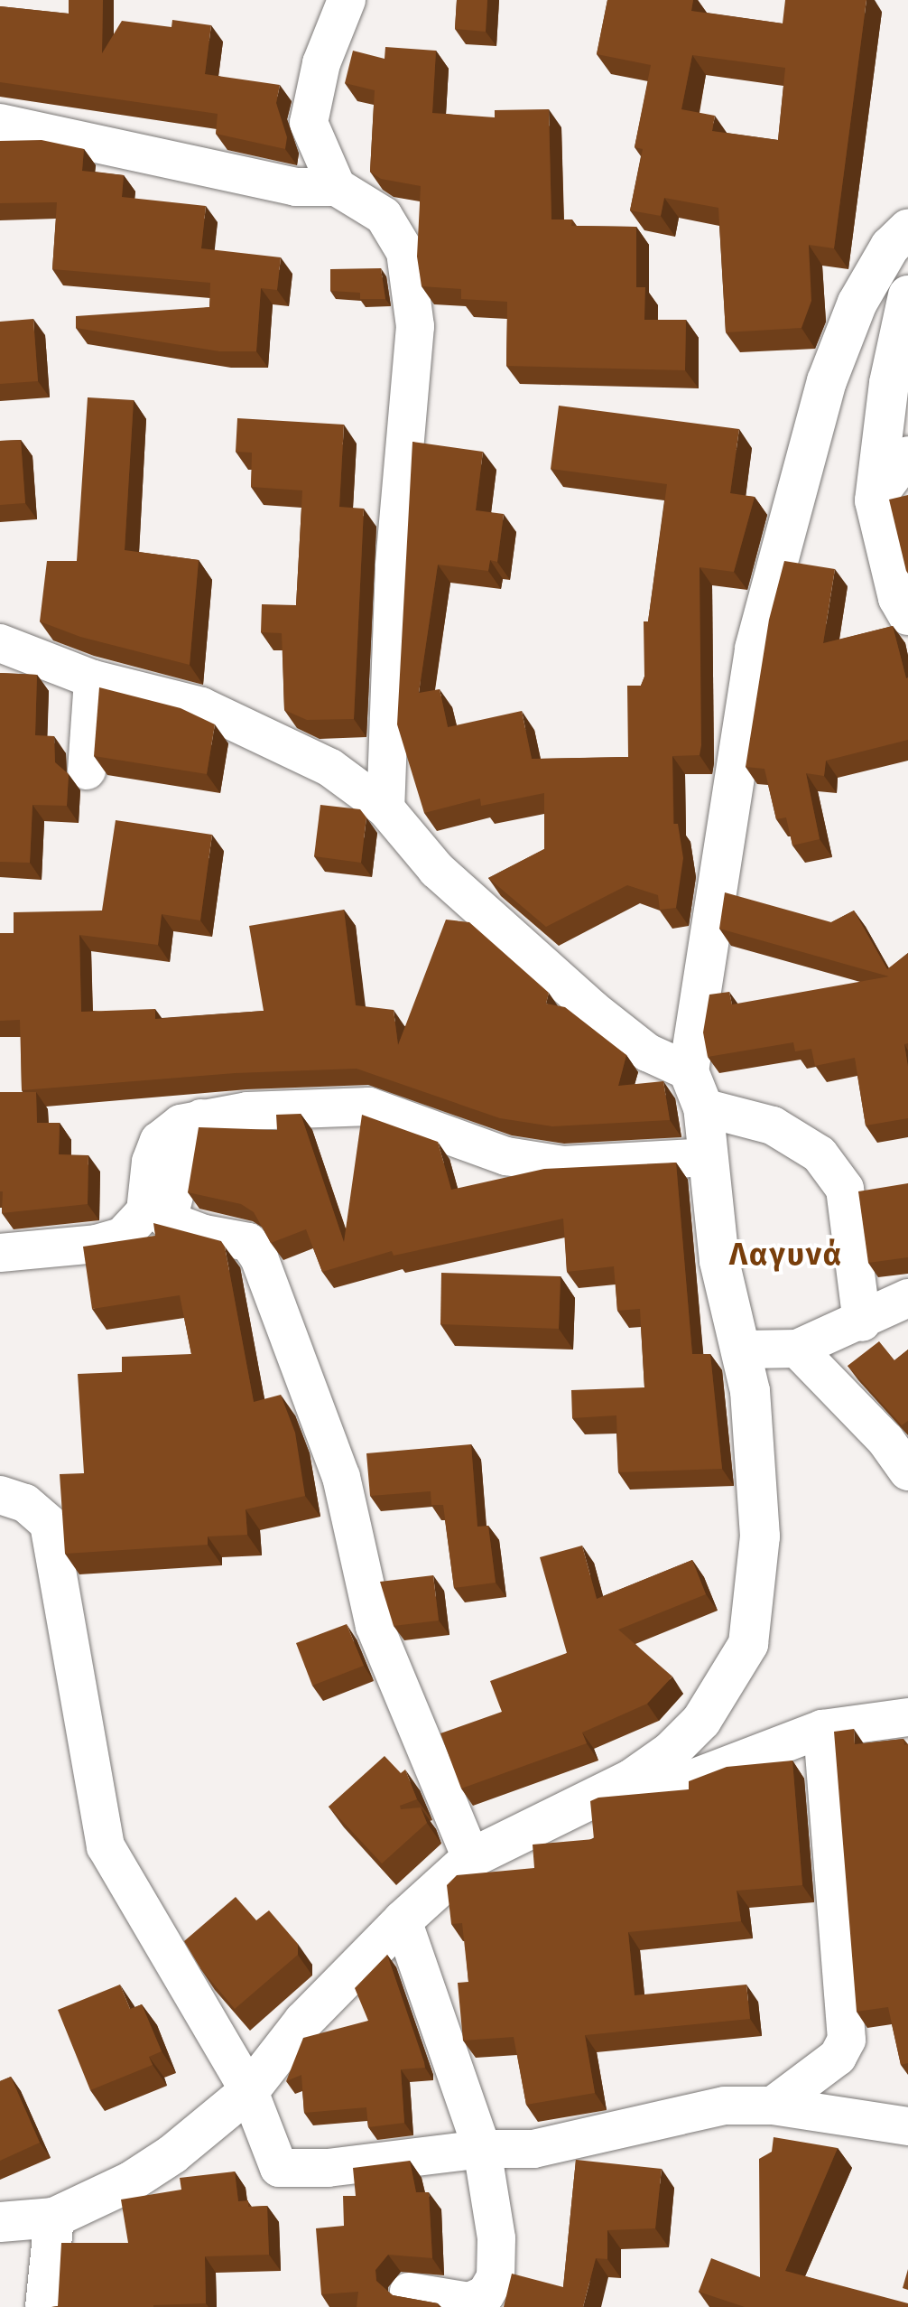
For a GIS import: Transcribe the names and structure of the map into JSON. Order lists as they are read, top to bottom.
{
  "districts": ["Λαγυνά"]
}
